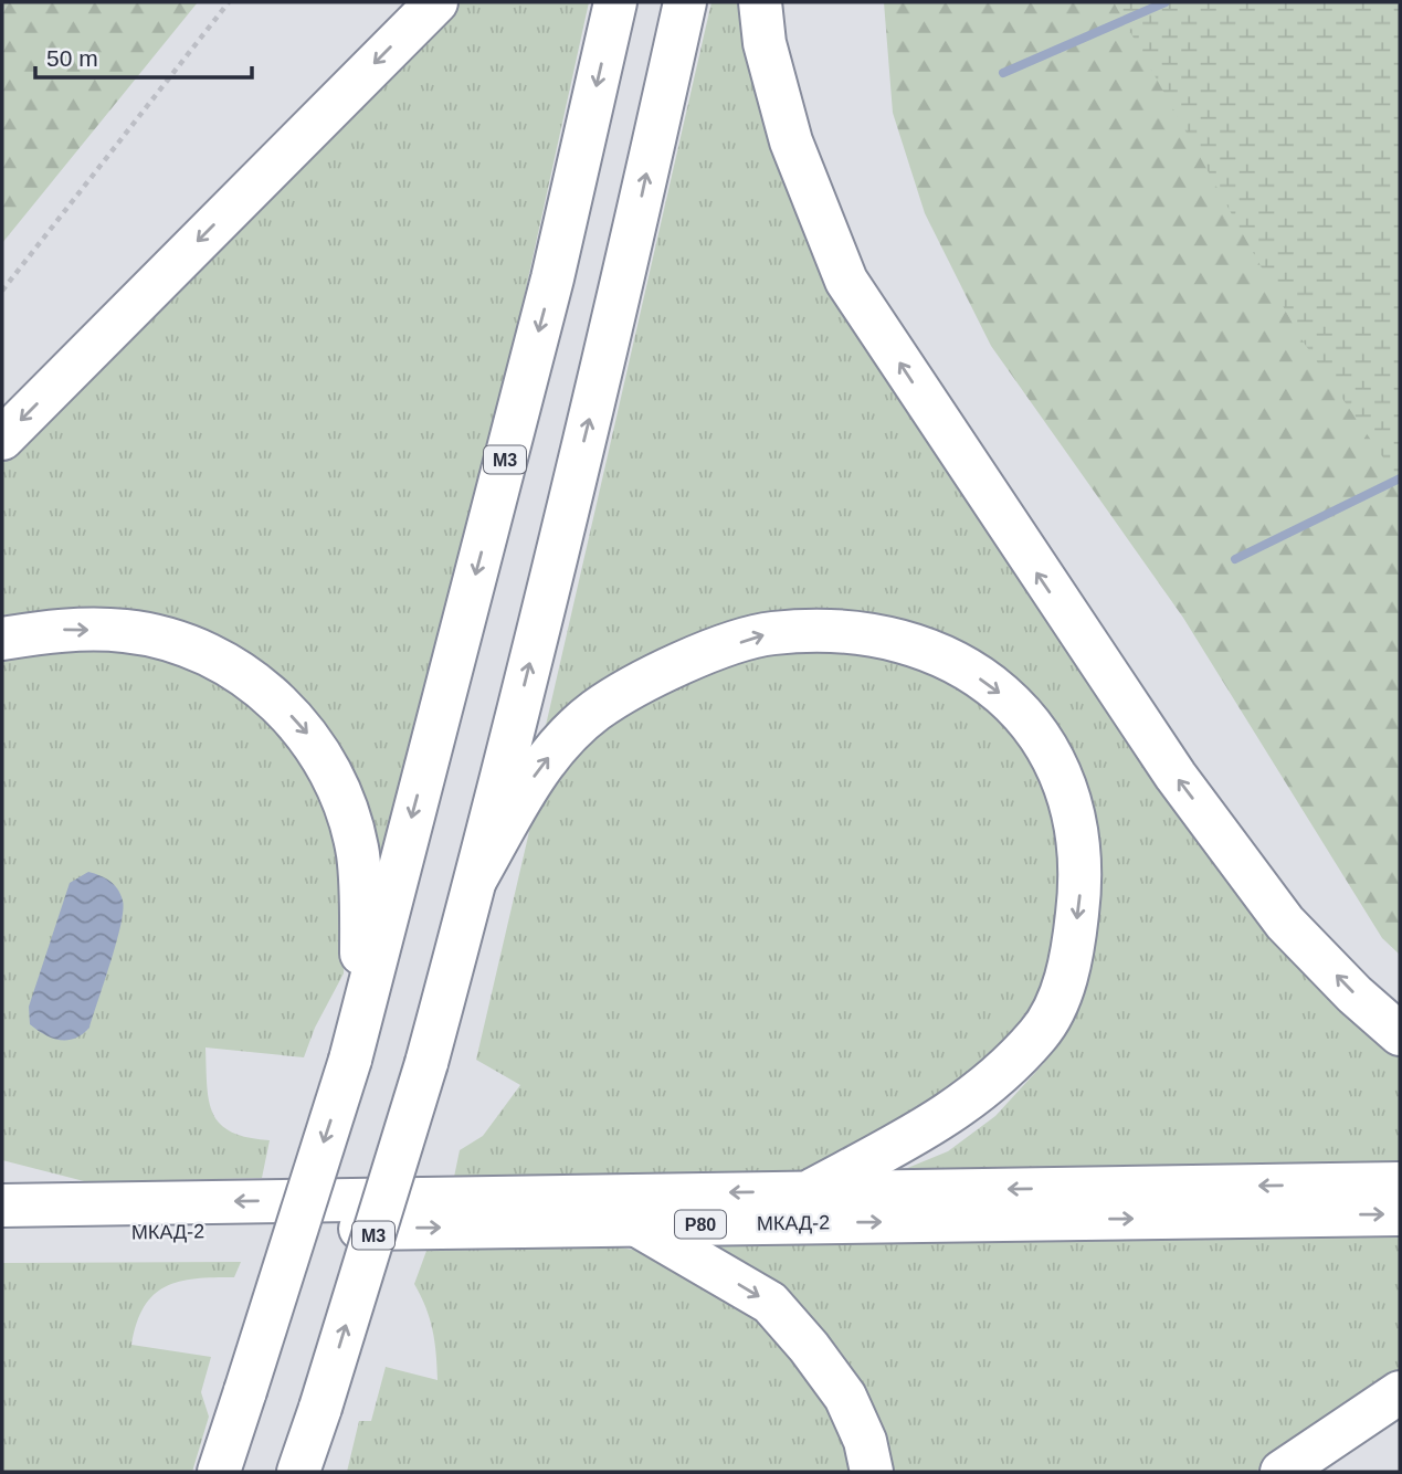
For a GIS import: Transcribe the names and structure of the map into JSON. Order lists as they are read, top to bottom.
{
  "streets": {
    "highway": ["М3", "МКАД-2", "Р80"]
  },
  "scale_bar": "50 m"
}
